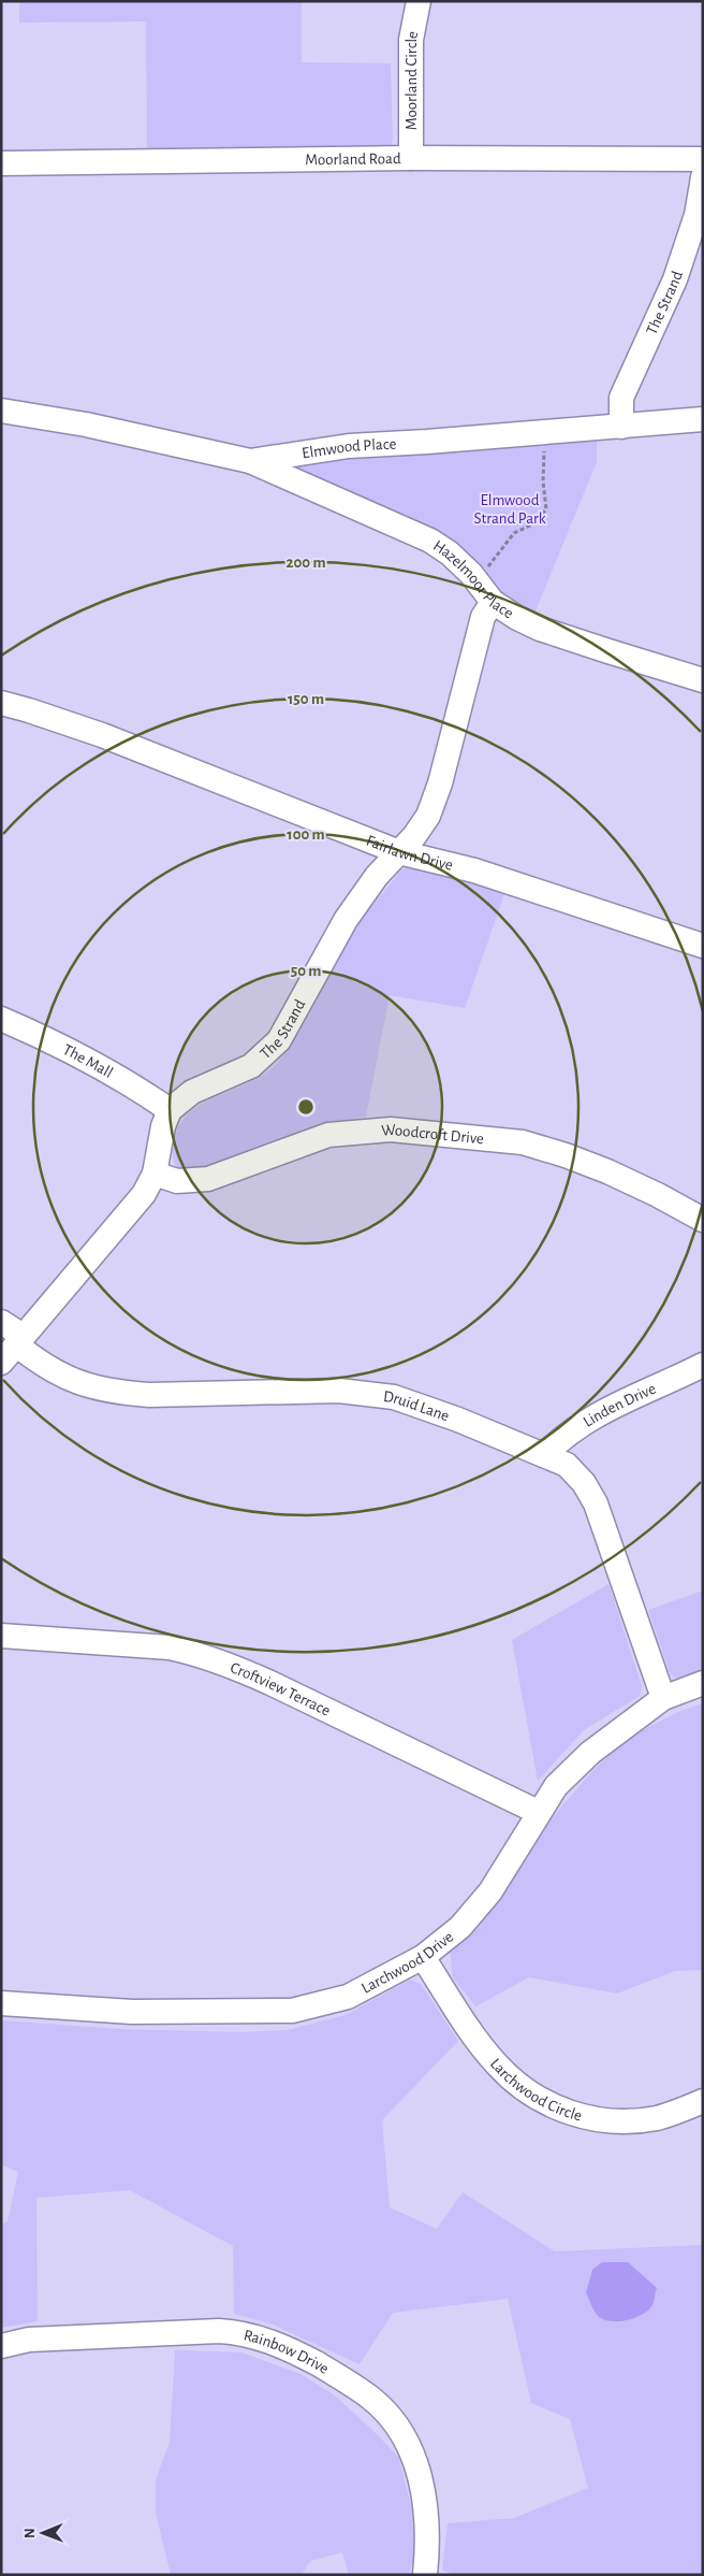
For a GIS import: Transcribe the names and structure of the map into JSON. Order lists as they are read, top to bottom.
{
  "streets": {
    "street": [
      "Moorland Circle",
      "Moorland Road",
      "The Strand",
      "Elmwood Place",
      "Hazelmoor Place",
      "Fairlawn Drive",
      "The Mall",
      "Woodcroft Drive",
      "Linden Drive",
      "Druid Lane",
      "Croftview Terrace",
      "Larchwood Drive",
      "Larchwood Circle",
      "Rainbow Drive"
    ]
  },
  "crossings": [
    ["Moorland Circle", "Moorland Road"],
    ["The Strand", "Elmwood Place"],
    ["The Strand", "Hazelmoor Place"],
    ["The Strand", "Fairlawn Drive"],
    ["The Strand", "The Mall"],
    ["Elmwood Place", "Hazelmoor Place"],
    ["Linden Drive", "Druid Lane"],
    ["Druid Lane", "Larchwood Drive"],
    ["Croftview Terrace", "Larchwood Drive"],
    ["Larchwood Drive", "Larchwood Circle"]
  ],
  "parks": ["Elmwood Strand Park"],
  "north": "left",
  "rings": [
    "200 m",
    "150 m",
    "100 m",
    "50 m"
  ]
}
